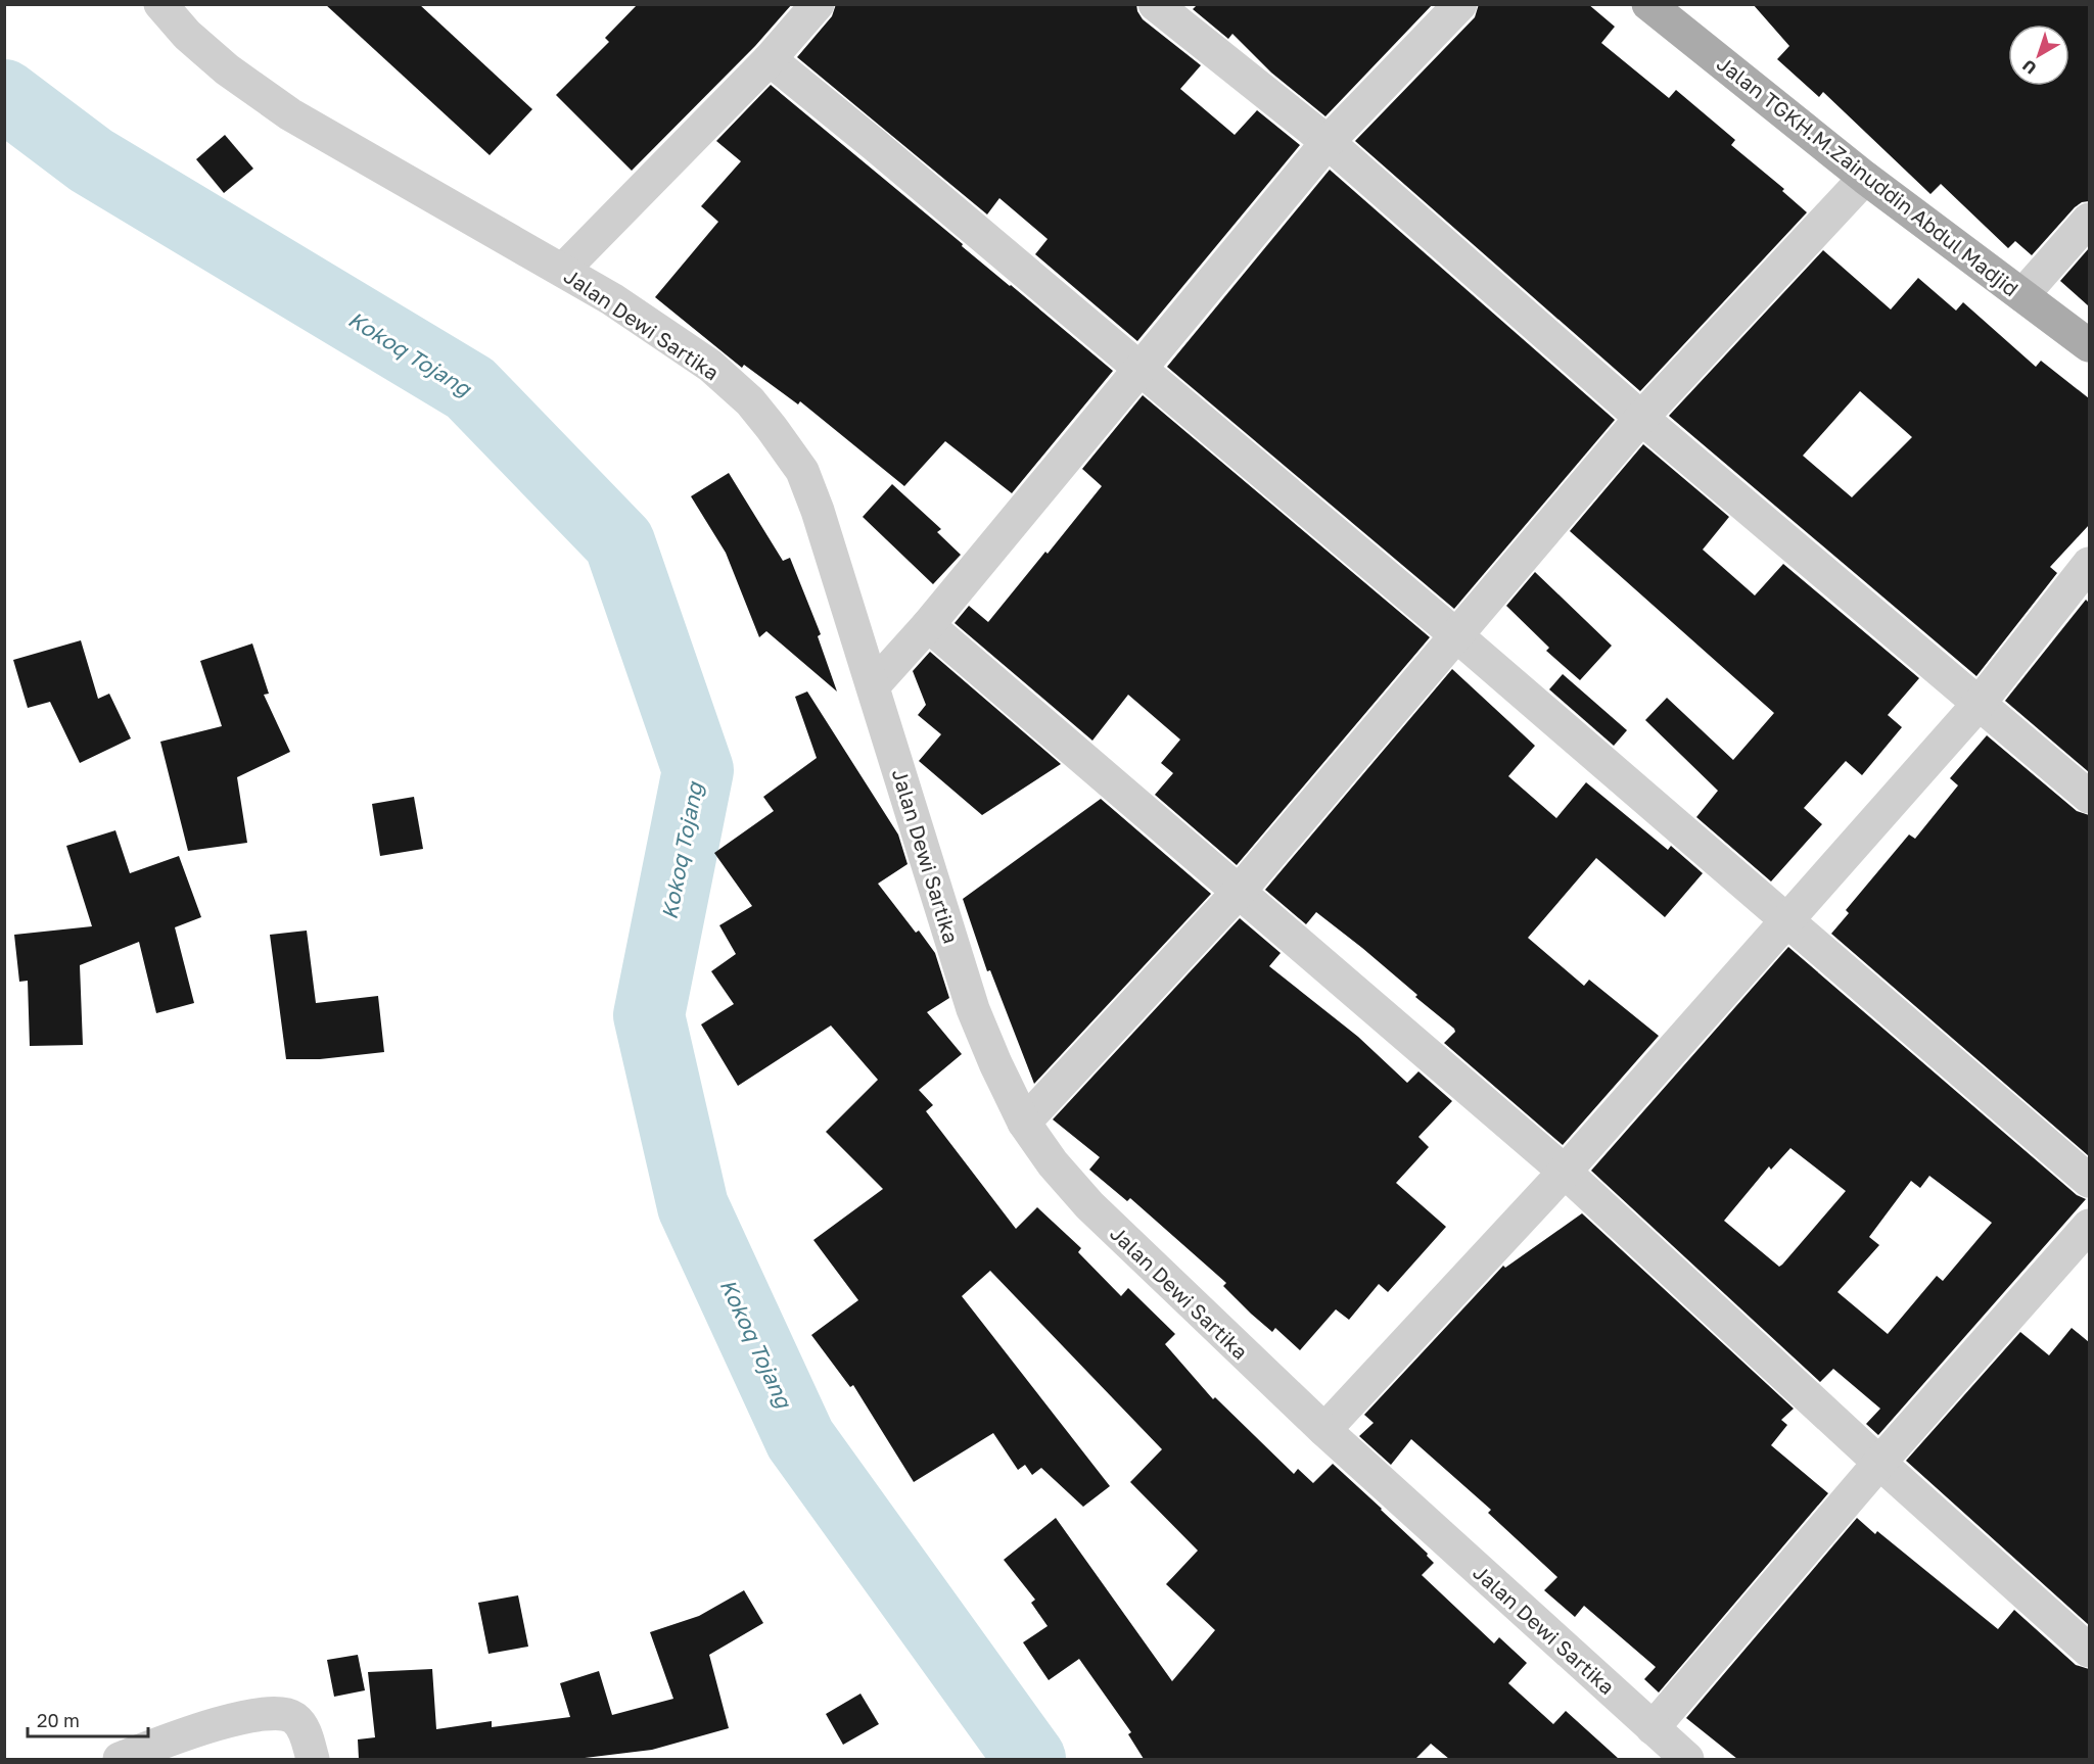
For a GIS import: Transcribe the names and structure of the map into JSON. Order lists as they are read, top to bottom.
{
  "streets": {
    "main road": ["Jalan TGKH.M.Zainuddin Abdul Madjid"],
    "street": ["Jalan Dewi Sartika"]
  },
  "water": ["Kokoq Tojang"],
  "scale_bar": "20 m",
  "north": "bottom left"
}
